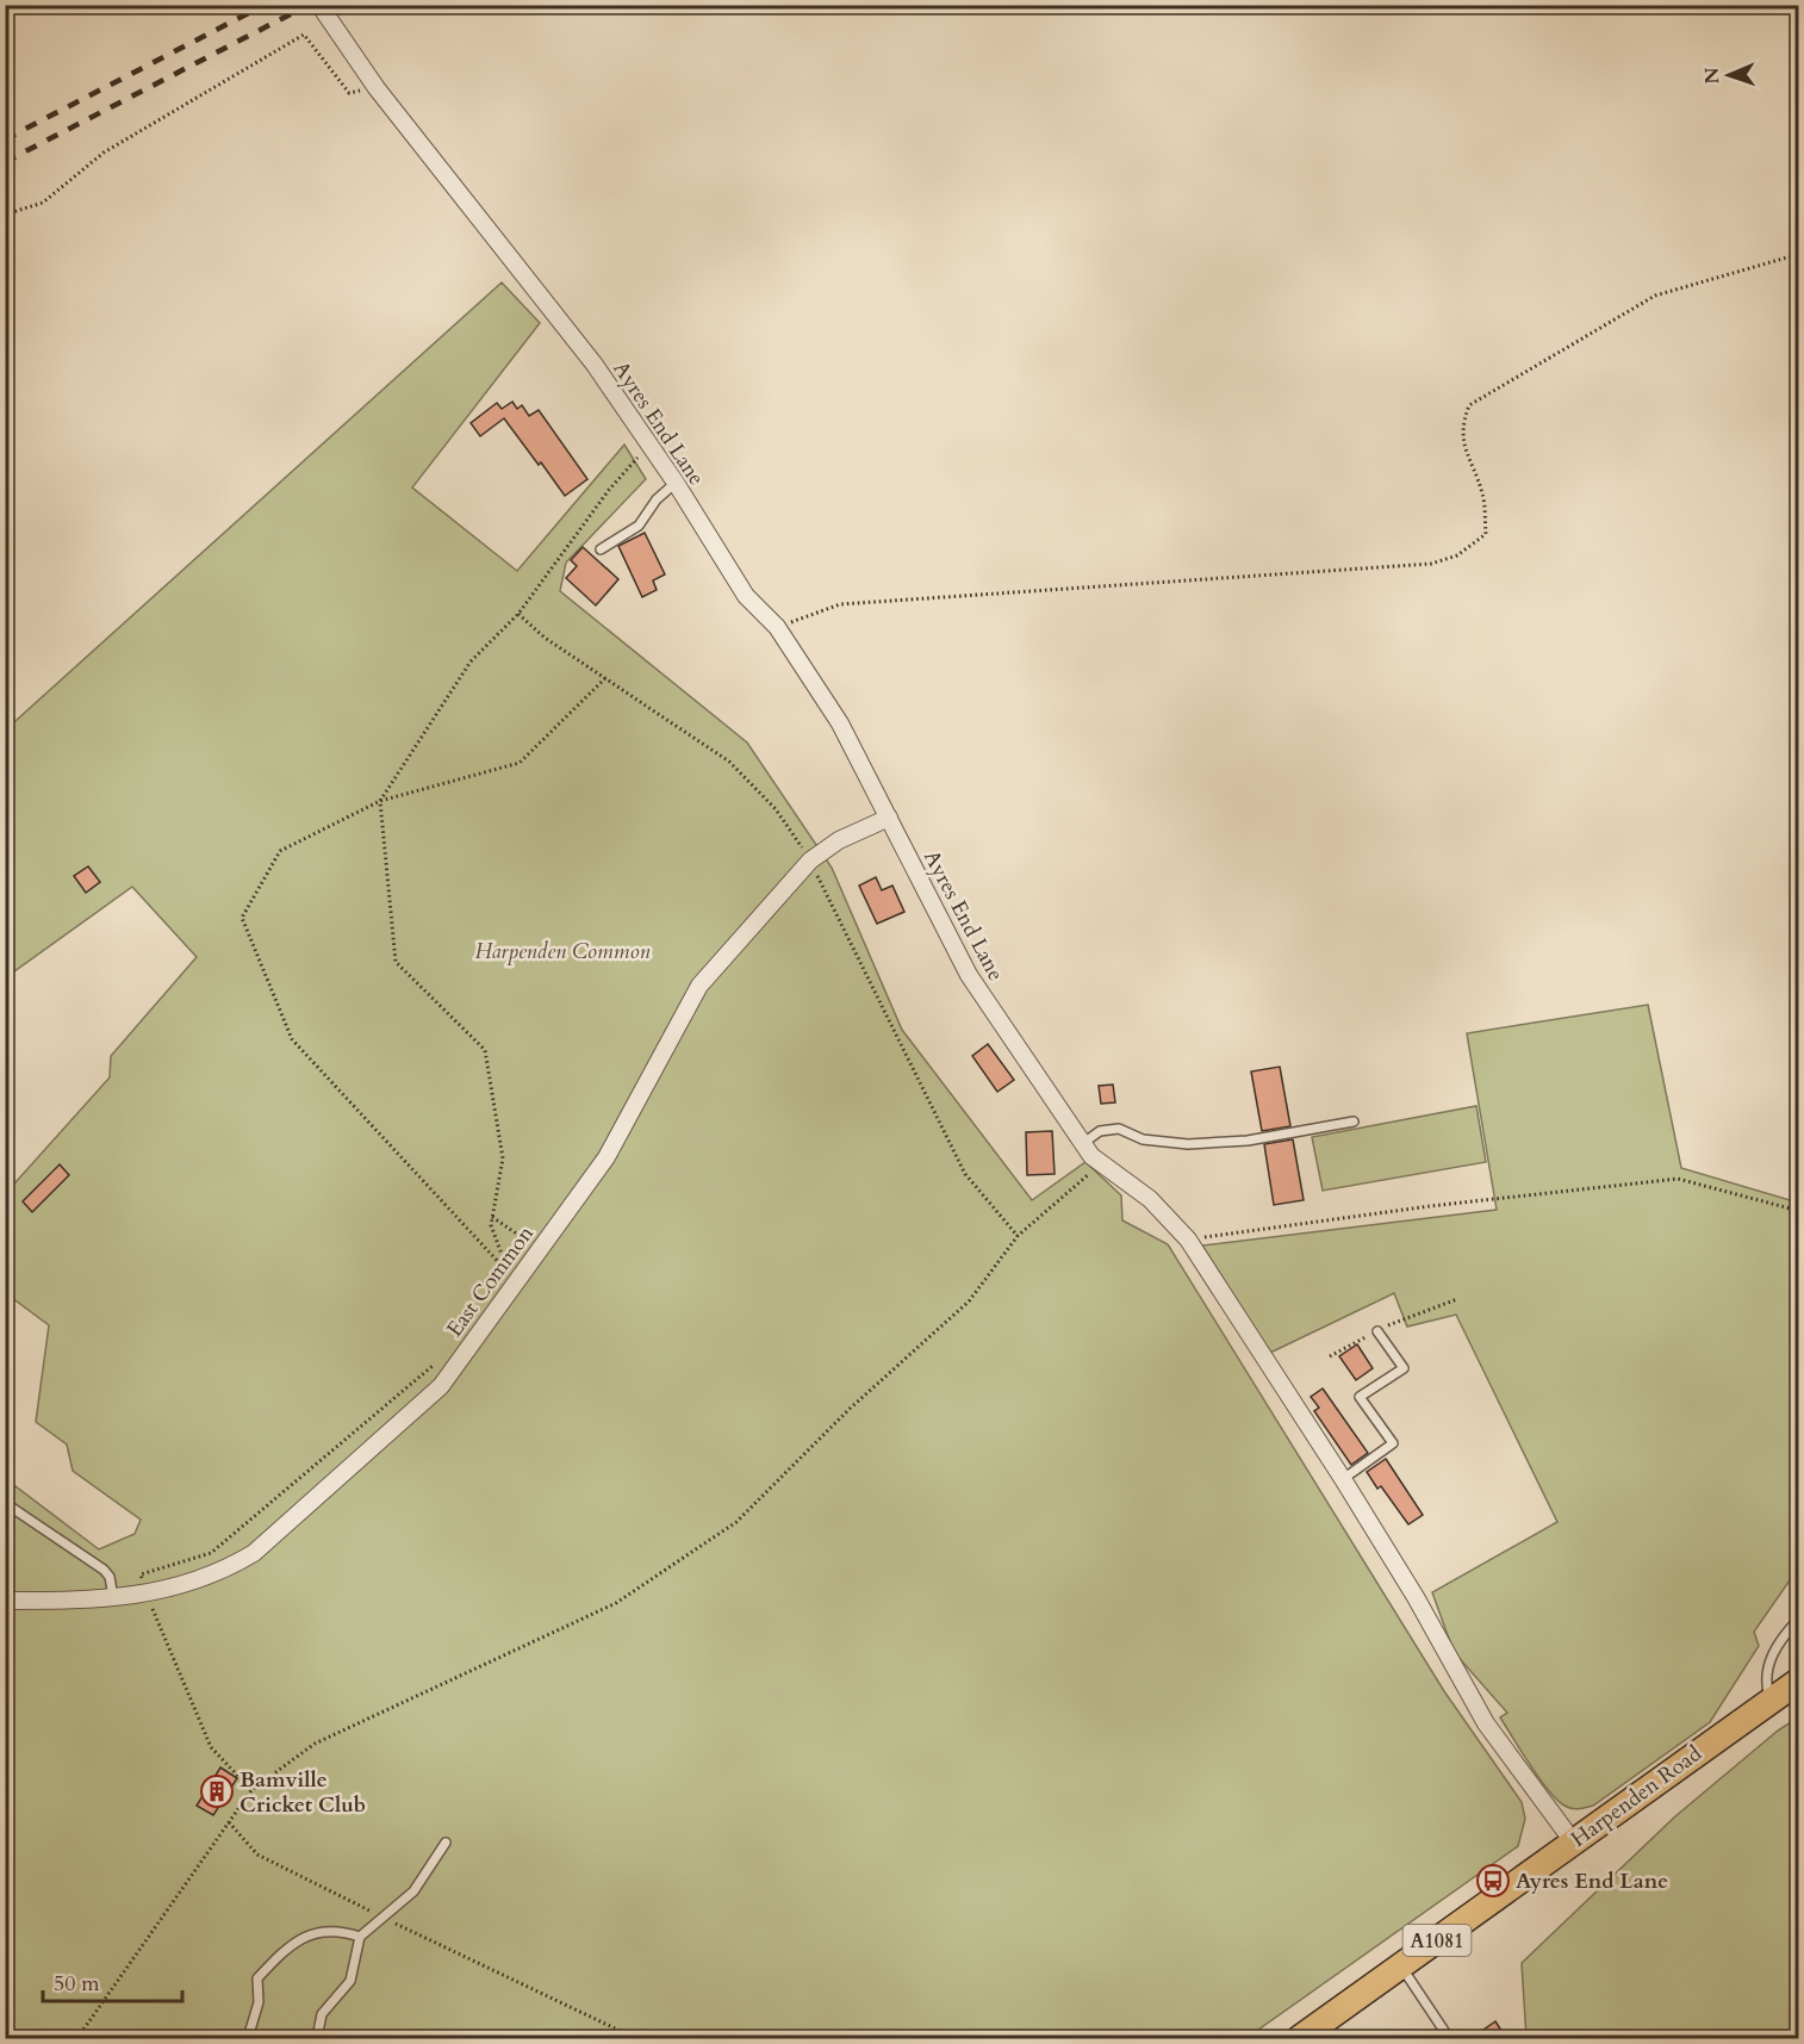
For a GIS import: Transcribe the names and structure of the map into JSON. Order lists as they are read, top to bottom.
{
  "streets": {
    "main road": ["Harpenden Road", "A1081"],
    "street": ["Ayres End Lane", "East Common"]
  },
  "crossings": [
    ["Ayres End Lane", "East Common"],
    ["Ayres End Lane", "Harpenden Road"]
  ],
  "parks": ["Harpenden Common"],
  "places": {
    "building": ["Bamville Cricket Club"],
    "bus stop": ["Ayres End Lane"]
  },
  "scale_bar": "50 m",
  "north": "left"
}
